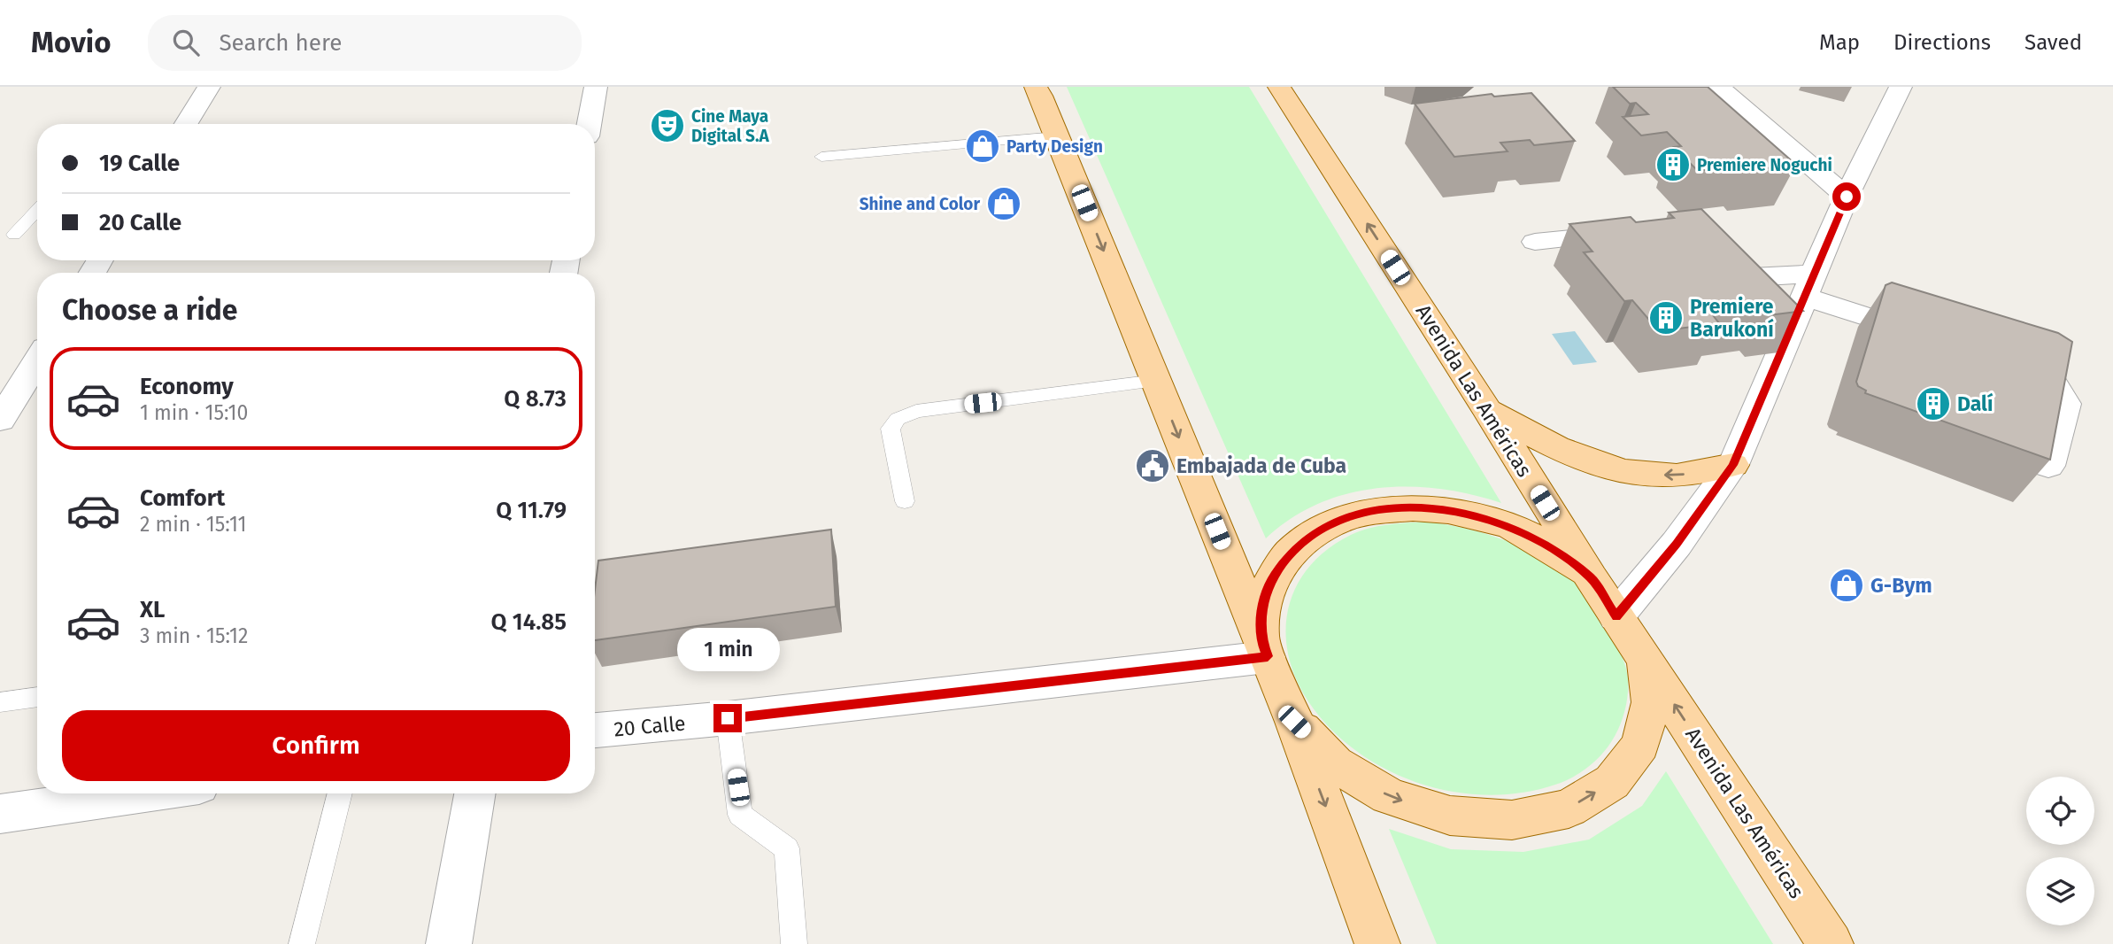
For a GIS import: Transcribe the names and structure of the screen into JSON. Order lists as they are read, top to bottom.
{
  "streets": {
    "main road": ["Avenida Las Américas"],
    "street": ["20 Calle"]
  },
  "places": {
    "theatre": ["Cine Maya Digital S.A"],
    "shop": ["Party Design", "Shine and Color", "G-Bym"],
    "building": ["Premiere Noguchi", "Premiere Barukoní", "Dalí"],
    "public building": ["Embajada de Cuba"]
  },
  "page": {
    "header": "Movio",
    "search": "Search here",
    "nav": ["Map", "Directions", "Saved"],
    "banner": ["19 Calle", "20 Calle"],
    "heading": "Choose a ride",
    "list": [
      {
        "name": "Economy",
        "note": "1 min · 15:10",
        "value": "Q 8.73"
      },
      {
        "name": "Comfort",
        "note": "2 min · 15:11",
        "value": "Q 11.79"
      },
      {
        "name": "XL",
        "note": "3 min · 15:12",
        "value": "Q 14.85"
      }
    ],
    "bubble": "1 min",
    "buttons": "Confirm"
  }
}
